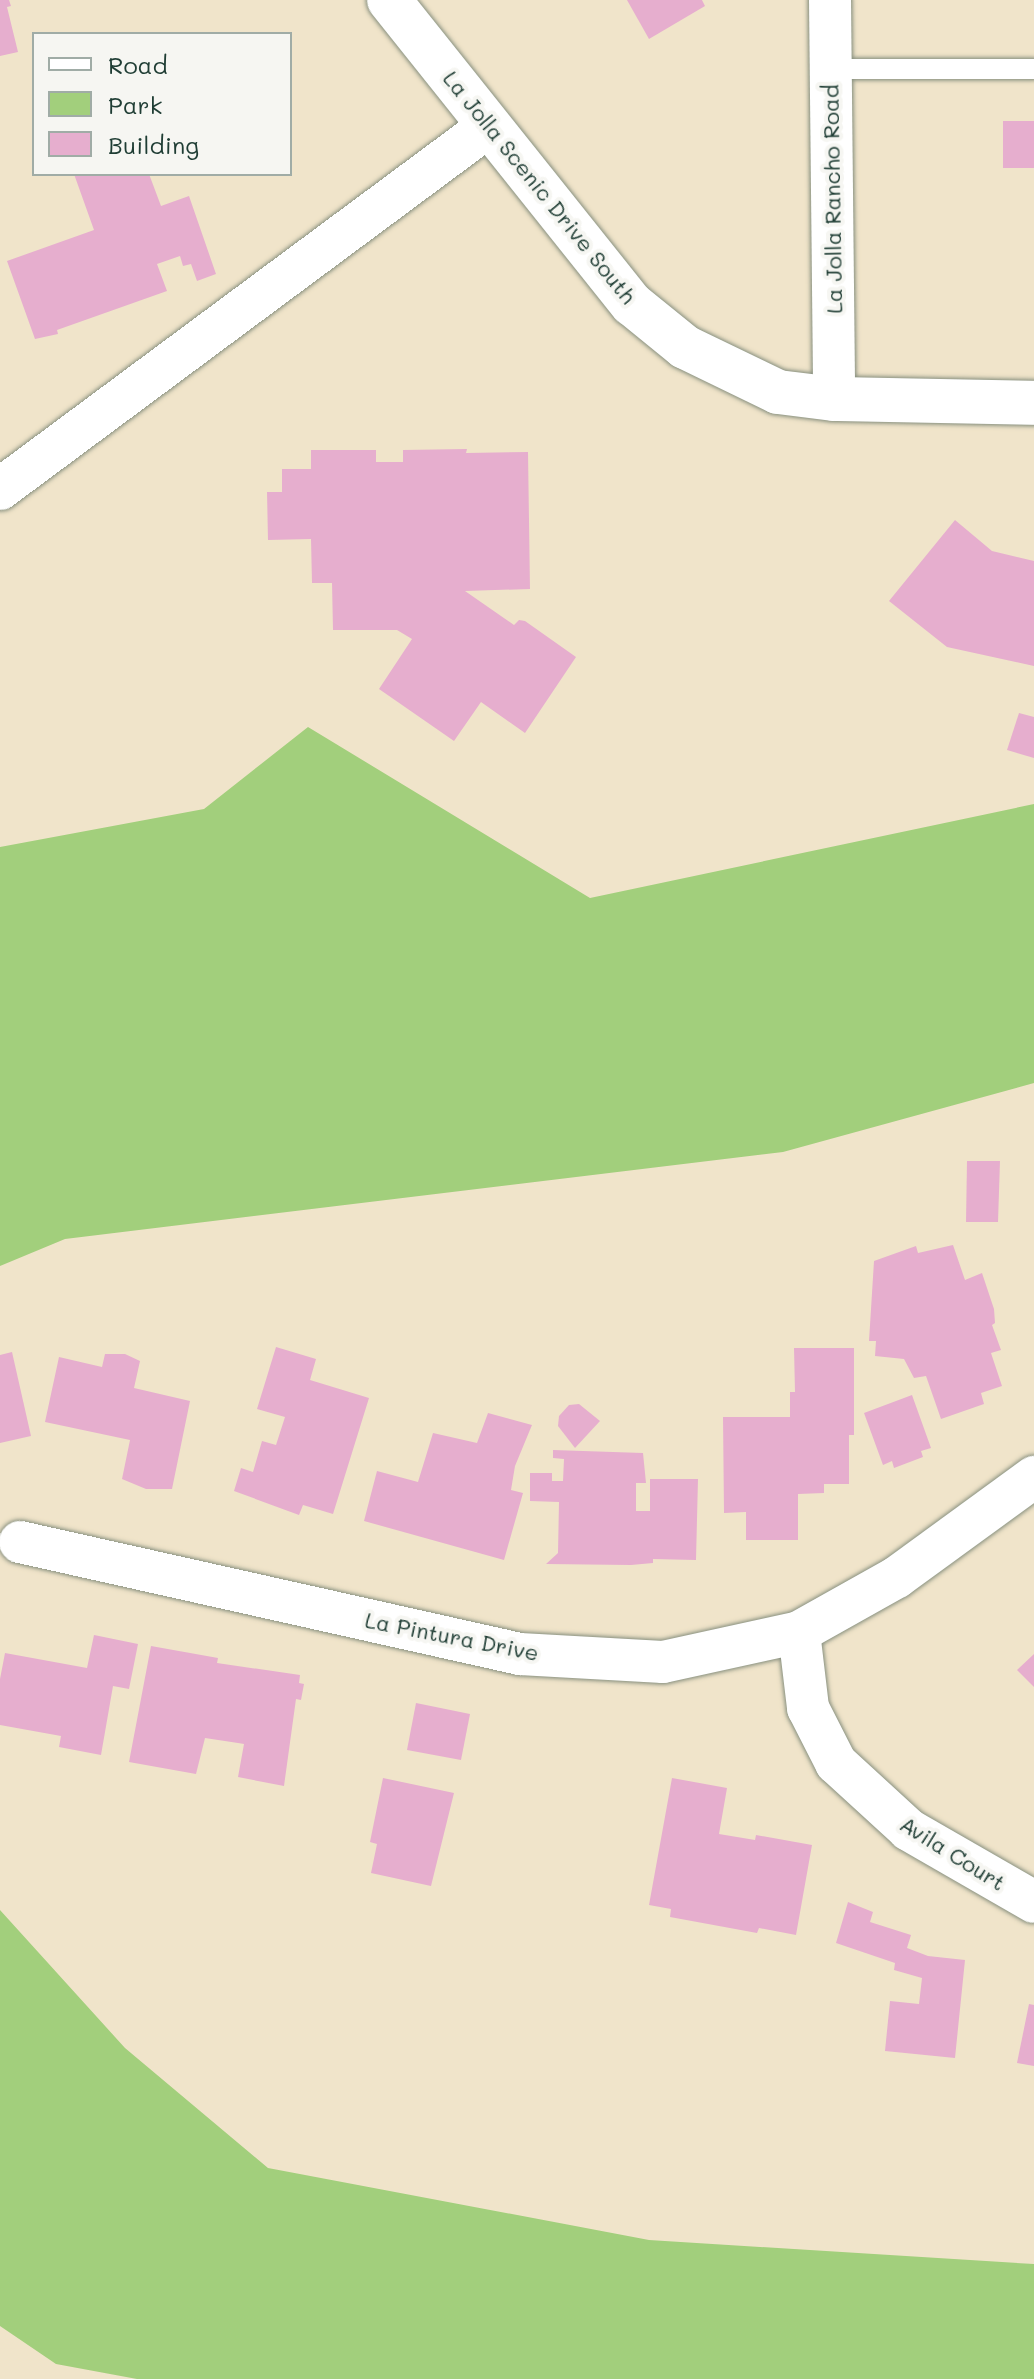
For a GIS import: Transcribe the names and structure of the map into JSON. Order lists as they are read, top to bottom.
{
  "streets": {
    "street": [
      "La Jolla Scenic Drive South",
      "La Jolla Rancho Road",
      "La Pintura Drive",
      "Avila Court"
    ]
  },
  "crossings": [
    ["La Jolla Scenic Drive South", "La Jolla Rancho Road"],
    ["La Pintura Drive", "Avila Court"]
  ],
  "legend": ["Road", "Park", "Building"]
}
